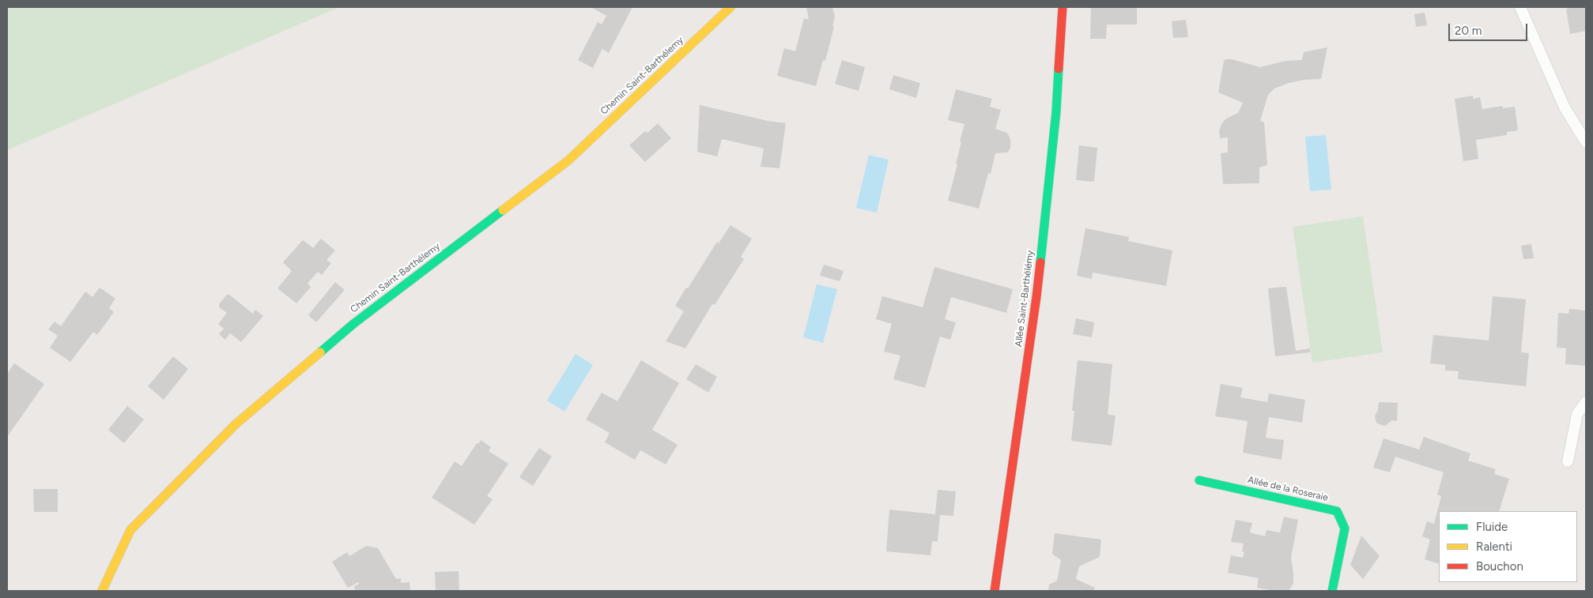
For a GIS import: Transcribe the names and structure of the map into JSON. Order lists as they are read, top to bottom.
{
  "streets": {
    "street": ["Chemin Saint-Barthélemy", "Allée Saint-Barthélémy", "Allée de la Roseraie"]
  },
  "legend": ["Fluide", "Ralenti", "Bouchon"],
  "scale_bar": "20 m"
}
